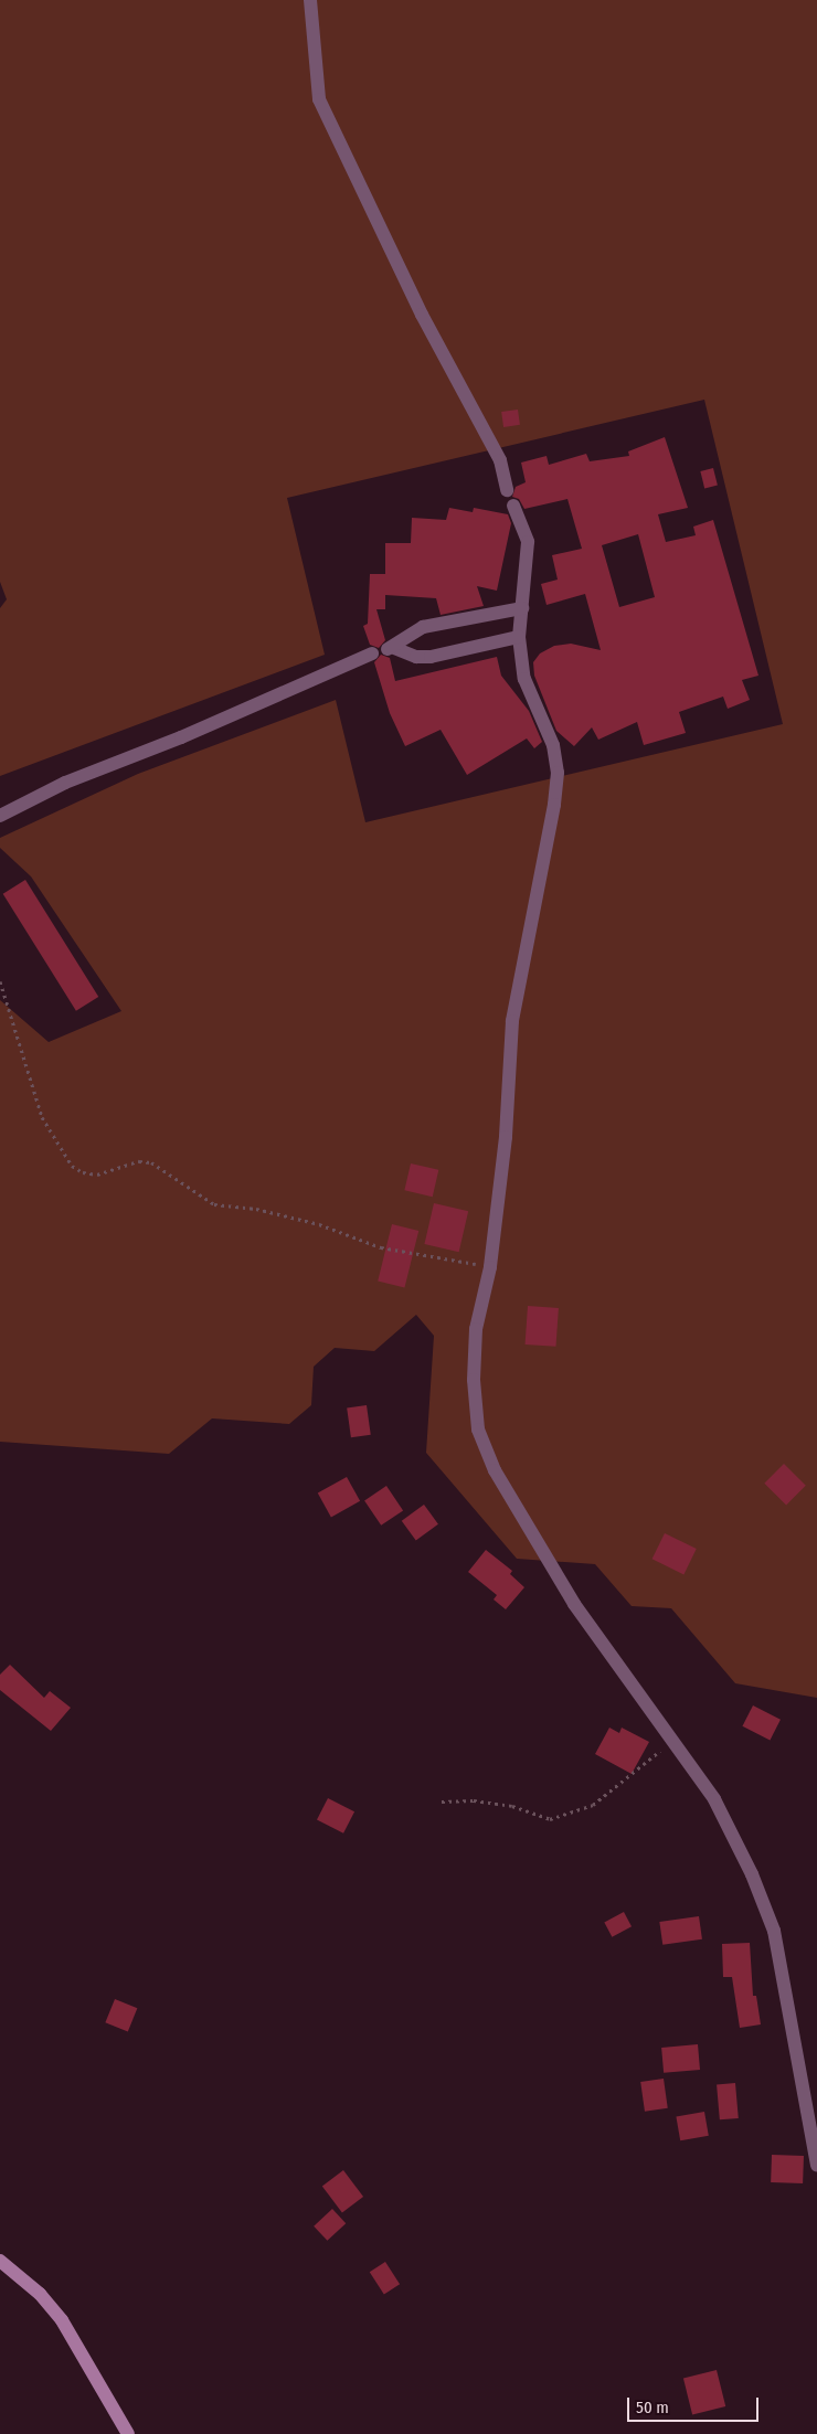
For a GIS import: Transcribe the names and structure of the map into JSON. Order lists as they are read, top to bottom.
{
  "scale_bar": "50 m"
}
